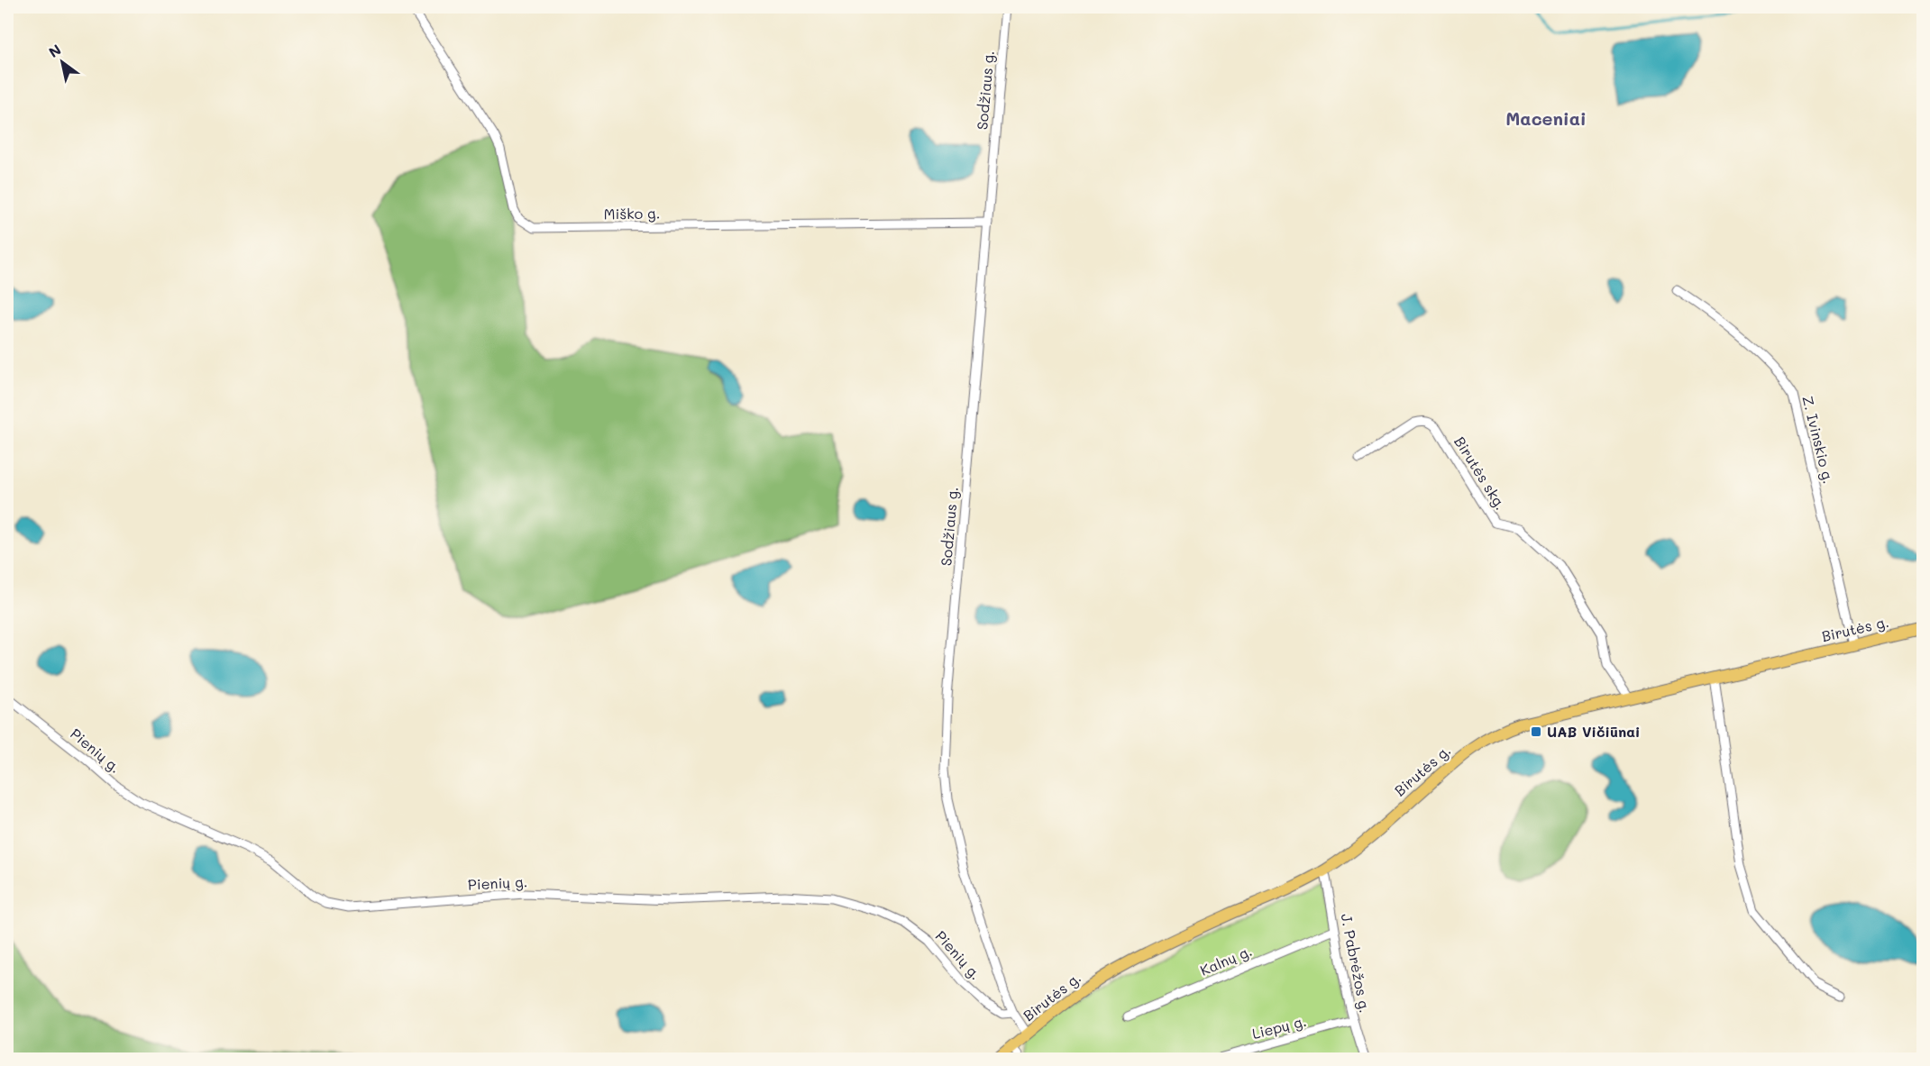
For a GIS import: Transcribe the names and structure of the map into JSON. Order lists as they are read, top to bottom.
{
  "streets": {
    "main road": ["Birutės g."],
    "street": [
      "Sodžiaus g.",
      "Miško g.",
      "Z. Ivinskio g.",
      "Birutės skg.",
      "Pienių g.",
      "Kalnų g.",
      "J. Pabrėžos g.",
      "Liepų g."
    ]
  },
  "crossings": [
    ["Sodžiaus g.", "Miško g."],
    ["Sodžiaus g.", "Birutės g."],
    ["Sodžiaus g.", "Pienių g."],
    ["Z. Ivinskio g.", "Birutės g."],
    ["Birutės skg.", "Birutės g."],
    ["Birutės g.", "J. Pabrėžos g."],
    ["Kalnų g.", "J. Pabrėžos g."],
    ["J. Pabrėžos g.", "Liepų g."]
  ],
  "districts": ["Maceniai"],
  "places": {
    "transit": ["UAB Vičiūnai"]
  },
  "north": "top left"
}
